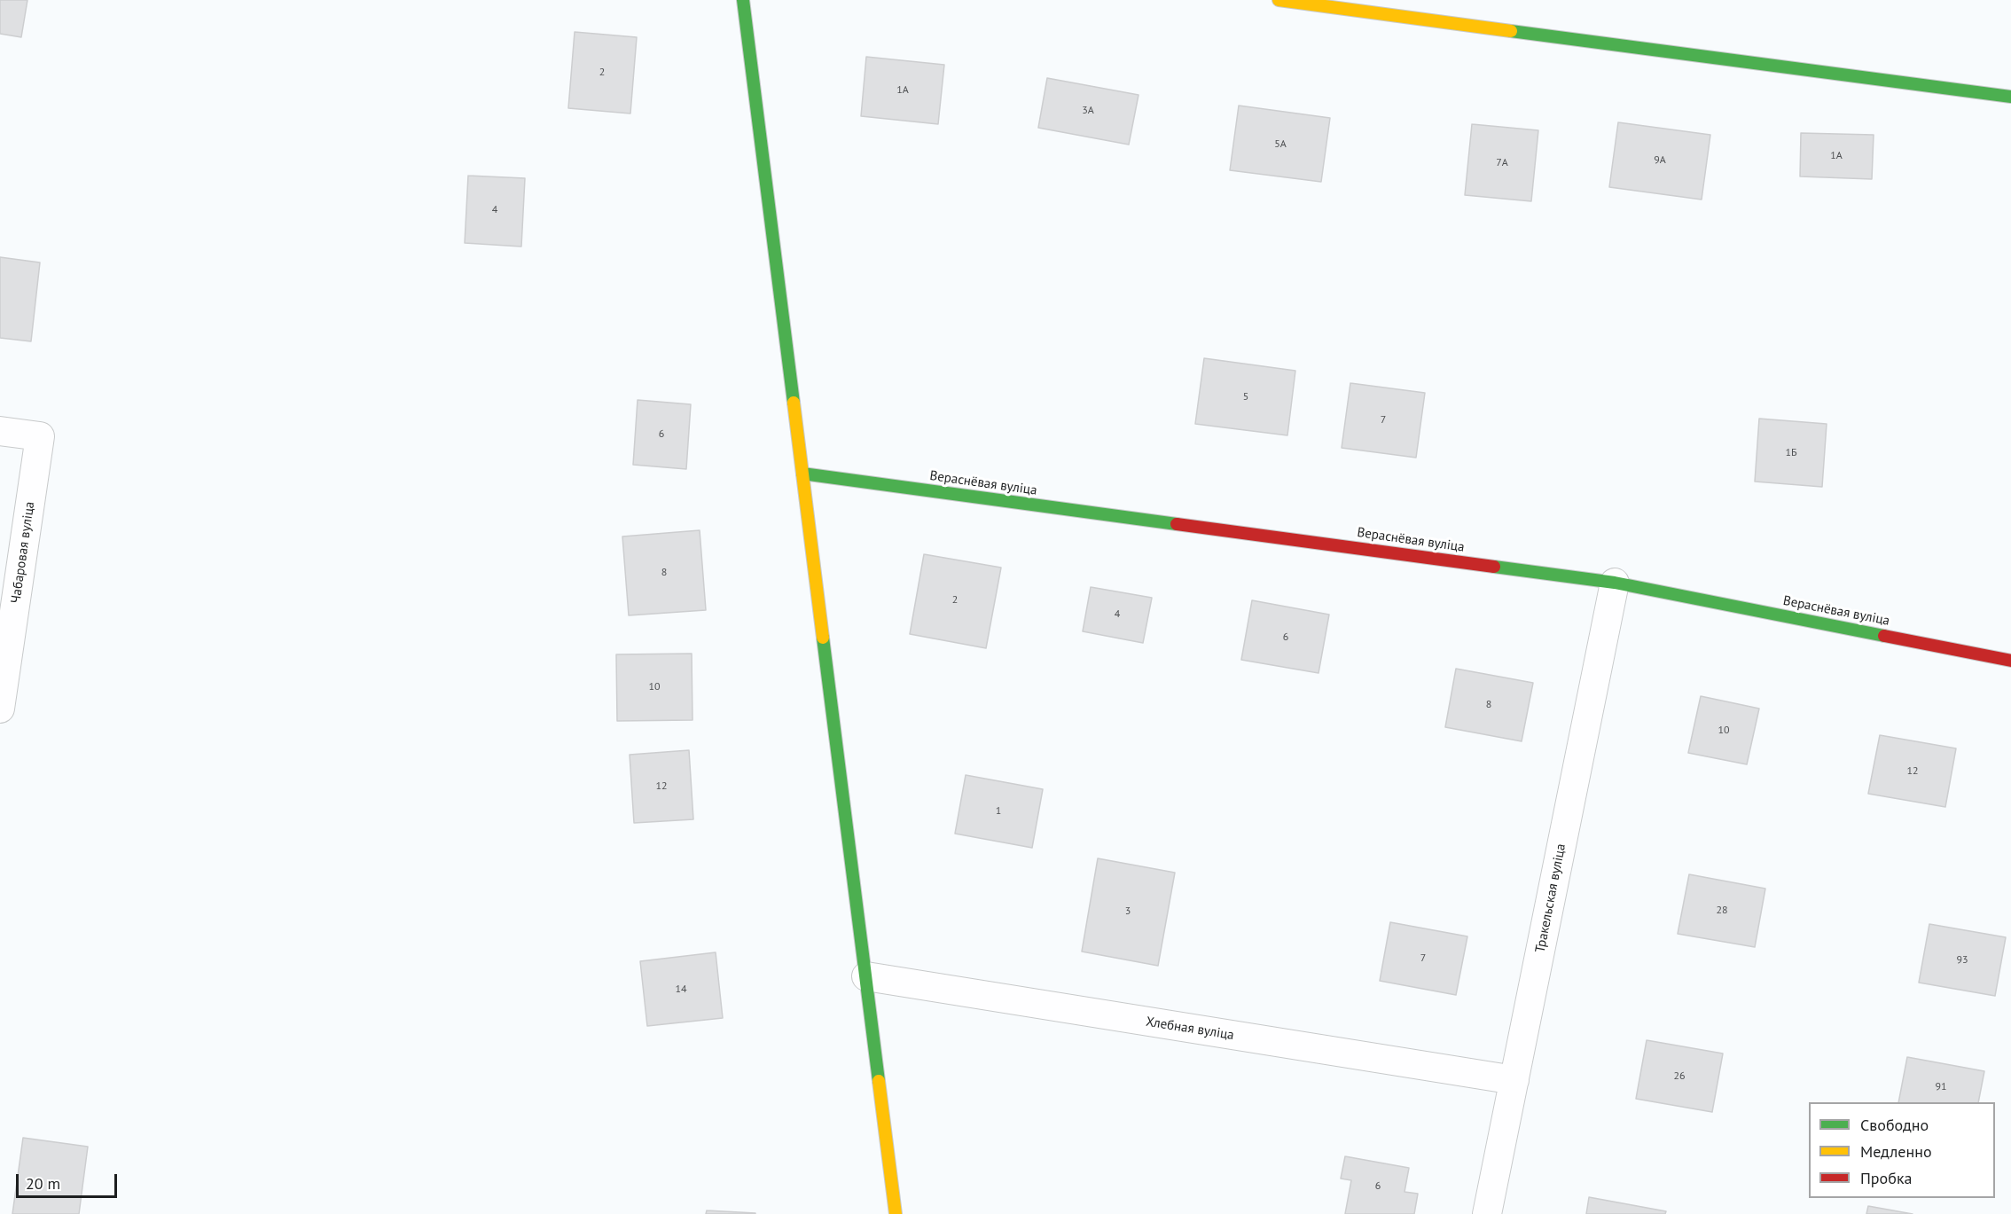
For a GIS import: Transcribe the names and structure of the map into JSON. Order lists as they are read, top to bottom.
{
  "streets": {
    "street": [
      "Вераснёвая вуліца",
      "Чабаровая вуліца",
      "Тракельская вуліца",
      "Хлебная вуліца"
    ]
  },
  "crossings": [
    ["Вераснёвая вуліца", "Тракельская вуліца"],
    ["Тракельская вуліца", "Хлебная вуліца"]
  ],
  "house_numbers": [
    "2",
    "1А",
    "3А",
    "5А",
    "1А",
    "9А",
    "7А",
    "4",
    "5",
    "7",
    "6",
    "1Б",
    "8",
    "2",
    "4",
    "6",
    "10",
    "8",
    "10",
    "12",
    "12",
    "1",
    "28",
    "3",
    "7",
    "93",
    "14",
    "26",
    "91",
    "6"
  ],
  "legend": ["Свободно", "Медленно", "Пробка"],
  "scale_bar": "20 m"
}
